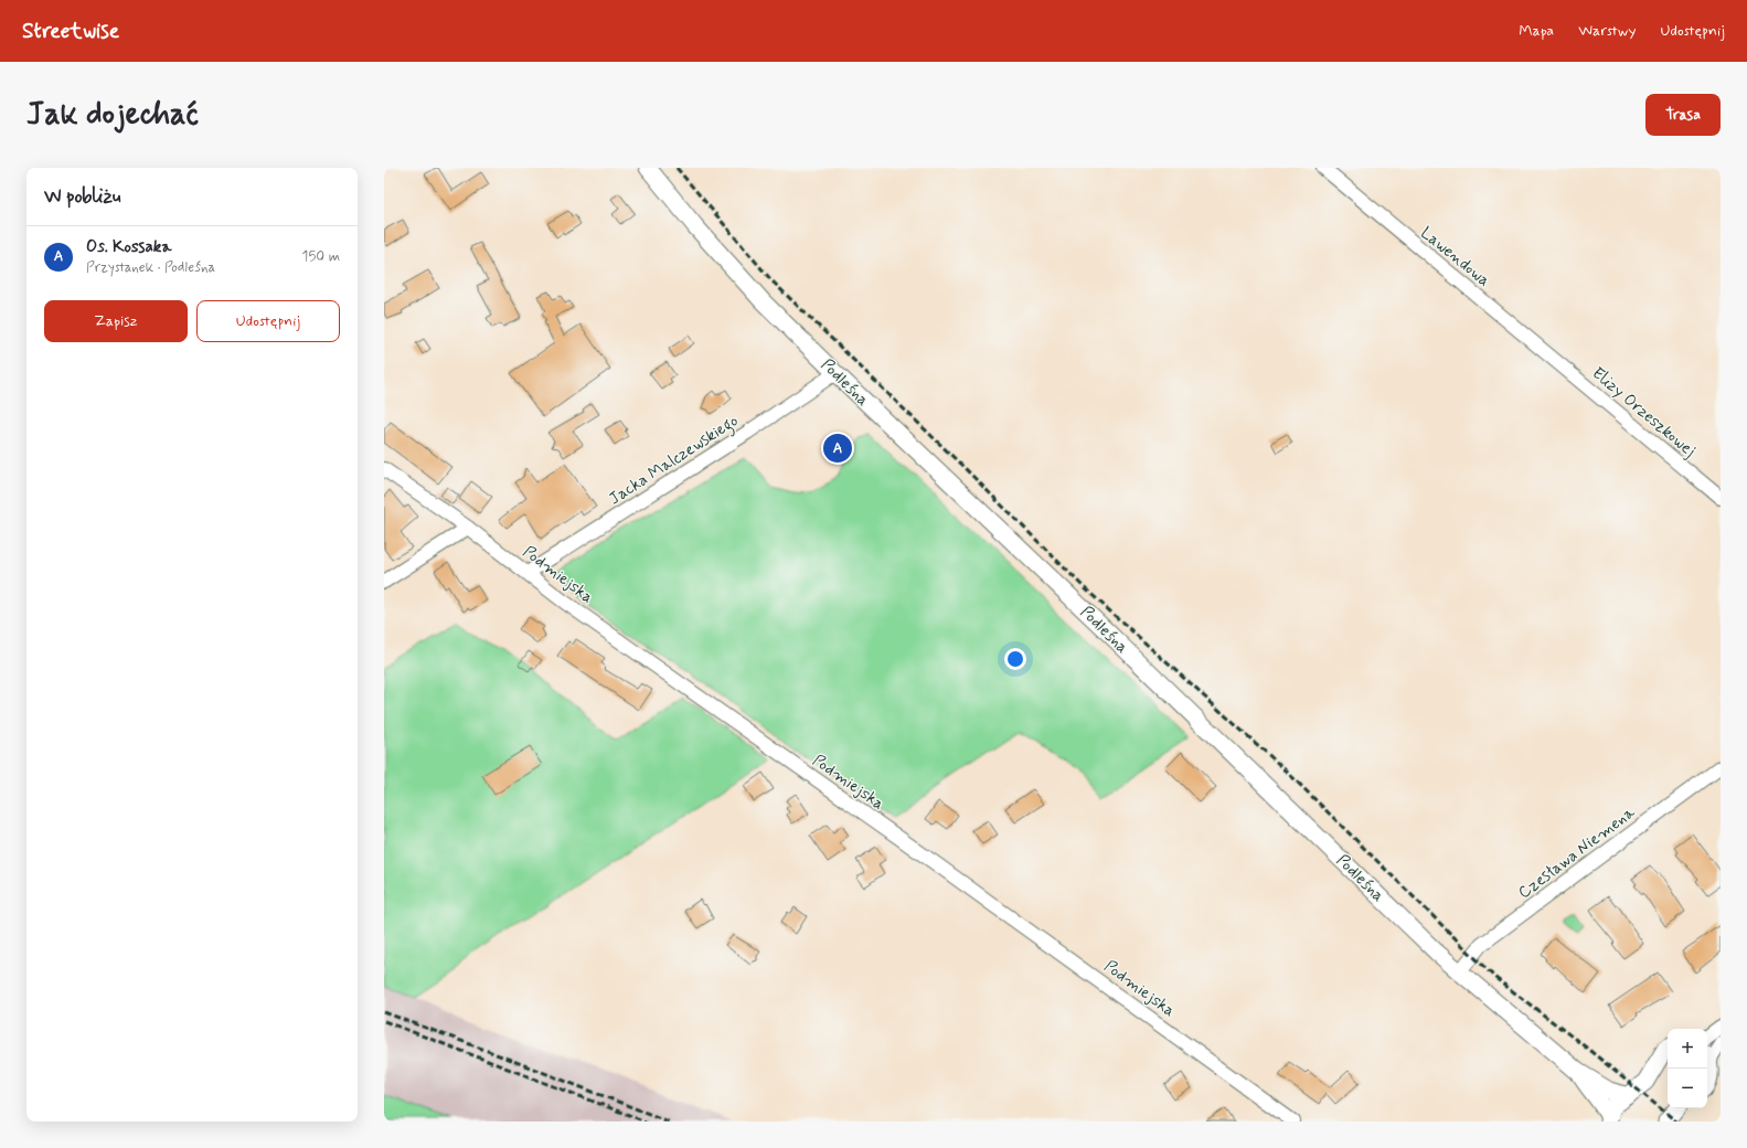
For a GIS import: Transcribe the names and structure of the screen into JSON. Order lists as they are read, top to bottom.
{
  "streets": {
    "street": [
      "Lawendowa",
      "Podleśna",
      "Elizy Orzeszkowej",
      "Jacka Malczewskiego",
      "Podmiejska",
      "Czesława Niemena"
    ]
  },
  "crossings": [
    ["Lawendowa", "Elizy Orzeszkowej"],
    ["Podleśna", "Jacka Malczewskiego"],
    ["Podleśna", "Czesława Niemena"],
    ["Jacka Malczewskiego", "Podmiejska"]
  ],
  "page": {
    "header": "Streetwise",
    "nav": ["Mapa", "Warstwy", "Udostępnij"],
    "buttons": [
      "Trasa",
      ["Zapisz", "Udostępnij"]
    ],
    "title": "Jak dojechać",
    "heading": "W pobliżu",
    "list": [
      {
        "mark": "A",
        "name": "Os. Kossaka",
        "note": "Przystanek · Podleśna",
        "value": "150 m"
      }
    ],
    "pins": "A",
    "map_buttons": ["+", "−"]
  }
}
